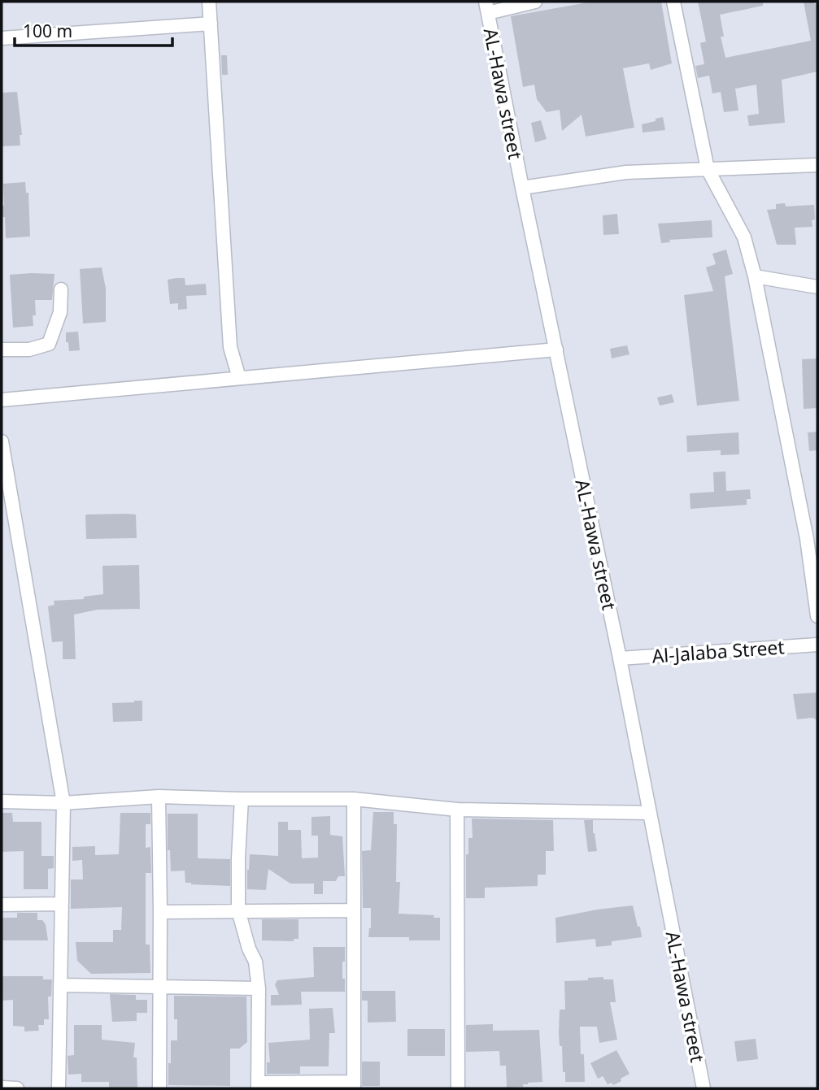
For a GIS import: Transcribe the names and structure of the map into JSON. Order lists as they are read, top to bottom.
{
  "streets": {
    "street": ["AL-Hawa street", "Al-Jalaba Street"]
  },
  "crossings": [
    ["AL-Hawa street", "Al-Jalaba Street"]
  ],
  "scale_bar": "100 m"
}
